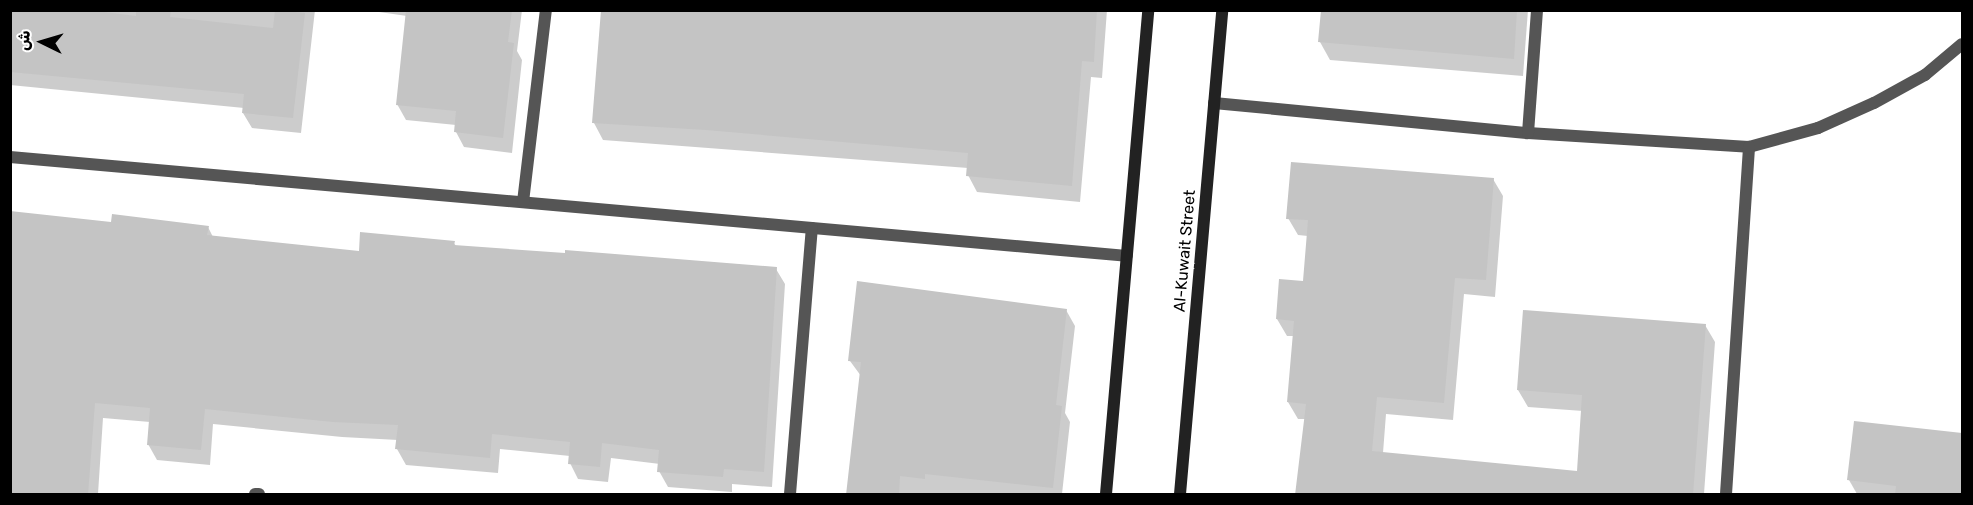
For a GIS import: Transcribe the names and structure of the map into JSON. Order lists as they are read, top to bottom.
{
  "streets": {
    "main road": ["Al-Kuwait Street"]
  },
  "north": "left"
}
